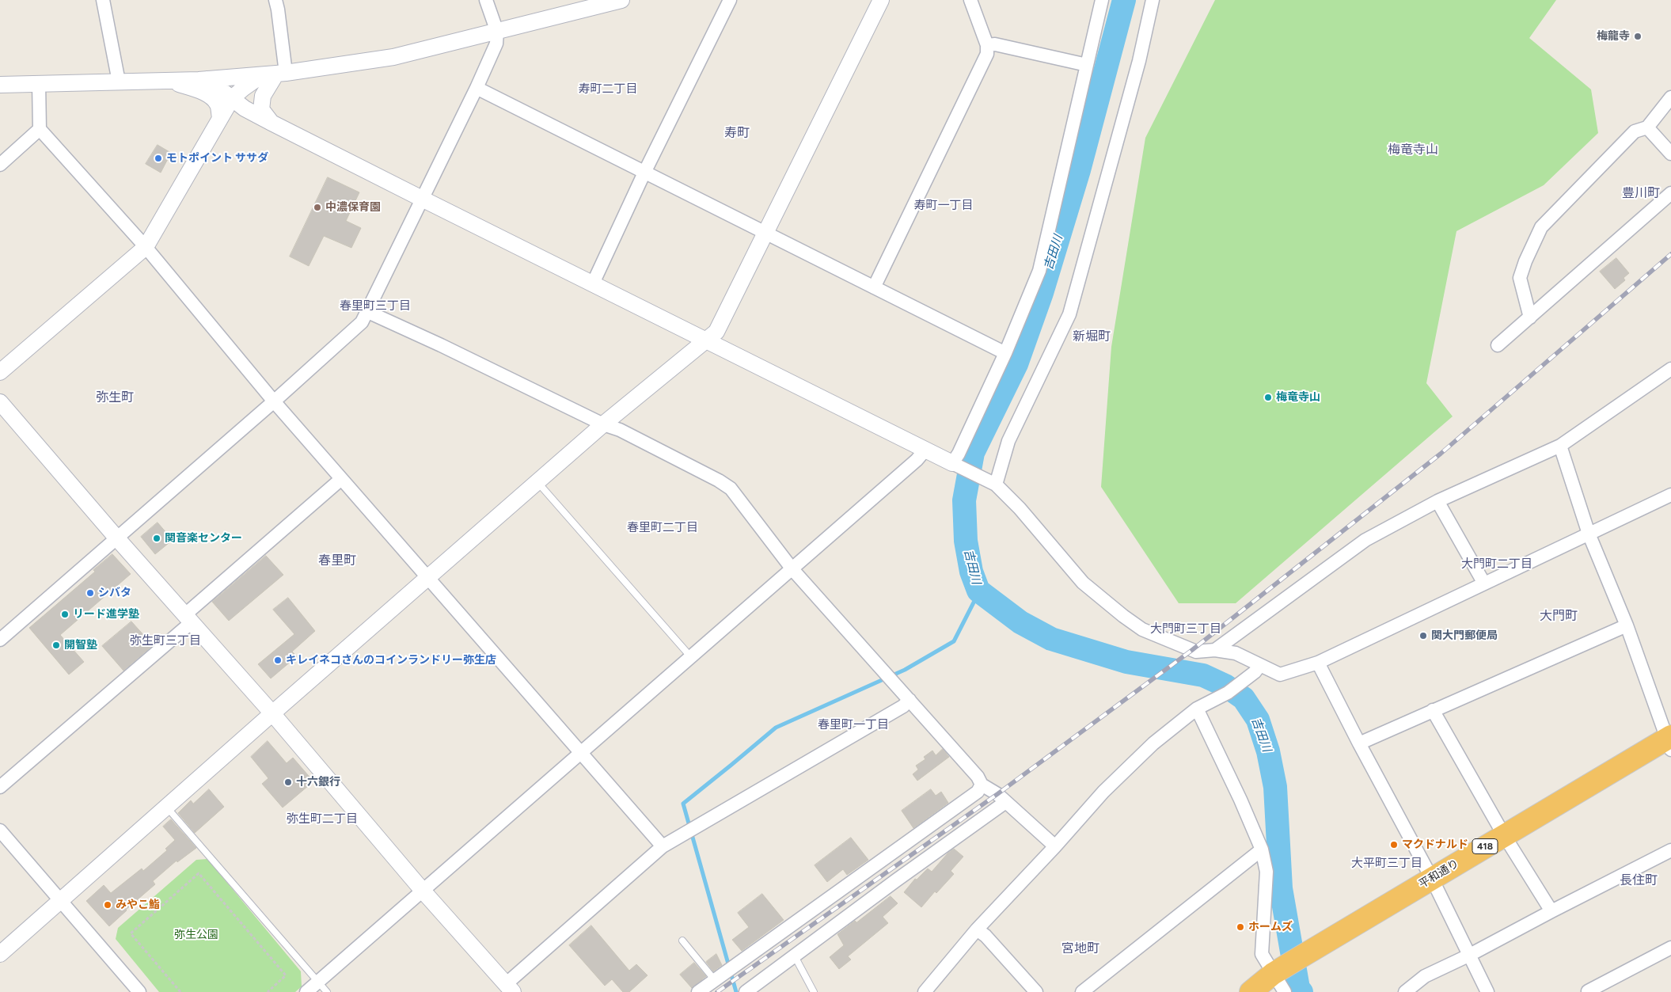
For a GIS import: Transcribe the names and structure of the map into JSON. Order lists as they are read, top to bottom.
{
  "streets": {
    "highway": ["418", "平和通り"]
  },
  "districts": [
    "寿町二丁目",
    "寿町",
    "梅竜寺山",
    "豊川町",
    "寿町一丁目",
    "春里町三丁目",
    "新堀町",
    "弥生町",
    "春里町二丁目",
    "春里町",
    "大門町二丁目",
    "大門町",
    "大門町三丁目",
    "弥生町三丁目",
    "春里町一丁目",
    "弥生町二丁目",
    "大平町三丁目",
    "長住町",
    "宮地町"
  ],
  "water": ["吉田川"],
  "parks": ["弥生公園"],
  "places": [
    "梅龍寺",
    "モトポイント ササダ",
    "中濃保育園",
    "梅竜寺山",
    "関音楽センター",
    "シバタ",
    "リード進学塾",
    "関大門郵便局",
    "開智塾",
    "キレイネコさんのコインランドリー弥生店",
    "十六銀行",
    "マクドナルド",
    "みやこ鮨",
    "ホームズ"
  ]
}
